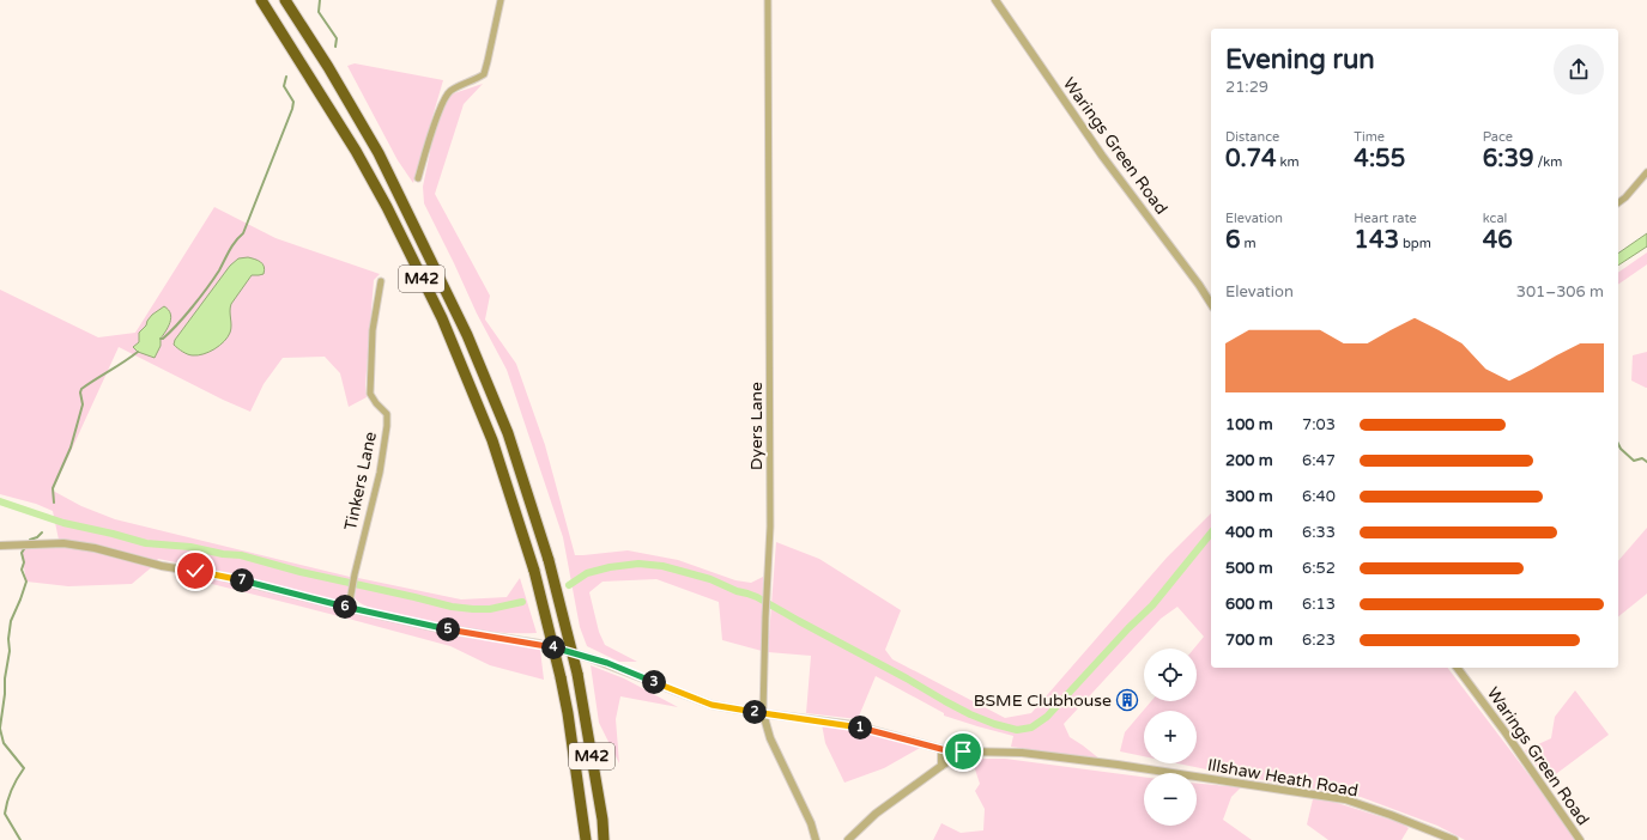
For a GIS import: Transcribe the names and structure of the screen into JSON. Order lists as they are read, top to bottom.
{
  "streets": {
    "highway": ["M42"],
    "street": [
      "Warings Green Road",
      "Dyers Lane",
      "Tinkers Lane",
      "Illshaw Heath Road"
    ]
  },
  "crossings": [
    ["Dyers Lane", "Illshaw Heath Road"],
    ["Tinkers Lane", "Illshaw Heath Road"]
  ],
  "places": {
    "building": ["BSME Clubhouse"]
  },
  "page": {
    "heading": ["Evening run", "21:29"],
    "stats": [
      ["Distance", "0.74 km"],
      ["Time", "4:55"],
      ["Pace", "6:39 /km"],
      ["Elevation", "6 m"],
      ["Heart rate", "143 bpm"],
      ["kcal", "46"]
    ],
    "chart": ["Elevation", "301–306 m"],
    "list": [
      {
        "name": "100 m",
        "note": "7:03"
      },
      {
        "name": "200 m",
        "note": "6:47"
      },
      {
        "name": "300 m",
        "note": "6:40"
      },
      {
        "name": "400 m",
        "note": "6:33"
      },
      {
        "name": "500 m",
        "note": "6:52"
      },
      {
        "name": "600 m",
        "note": "6:13"
      },
      {
        "name": "700 m",
        "note": "6:23"
      }
    ],
    "pins": [
      "7",
      "6",
      "5",
      "4",
      "3",
      "2",
      "1"
    ],
    "map_buttons": ["+", "−"]
  }
}
